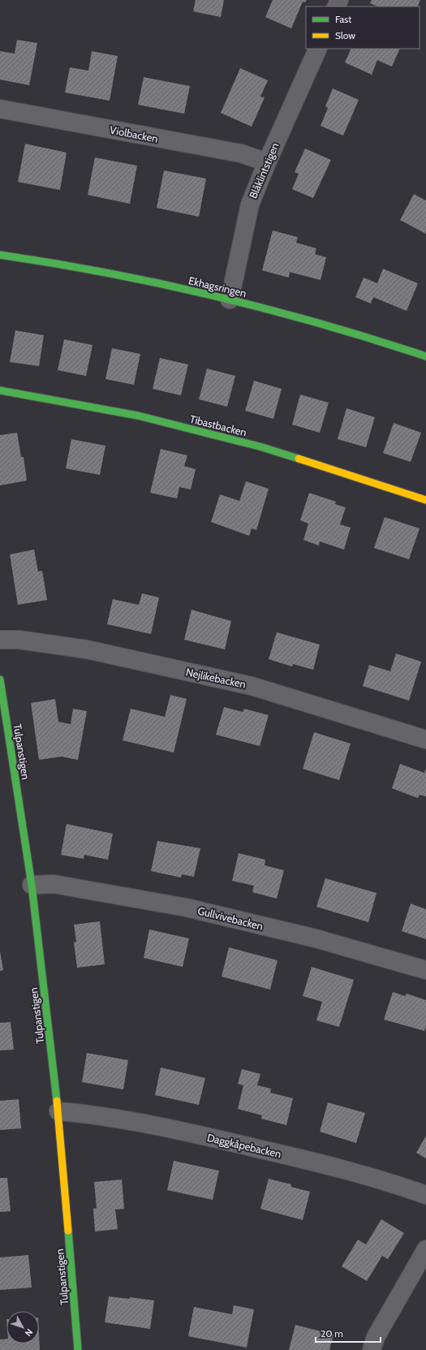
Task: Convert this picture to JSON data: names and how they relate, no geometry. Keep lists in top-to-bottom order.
{
  "streets": {
    "street": [
      "Violbacken",
      "Blåklintstigen",
      "Ekhagsringen",
      "Tibastbacken",
      "Nejlikebacken",
      "Tulpanstigen",
      "Gullvivebacken",
      "Daggkåpebacken"
    ]
  },
  "crossings": [
    ["Violbacken", "Blåklintstigen"],
    ["Blåklintstigen", "Ekhagsringen"],
    ["Tulpanstigen", "Gullvivebacken"],
    ["Tulpanstigen", "Daggkåpebacken"]
  ],
  "legend": ["Fast", "Slow"],
  "scale_bar": "20 m",
  "north": "bottom right"
}
